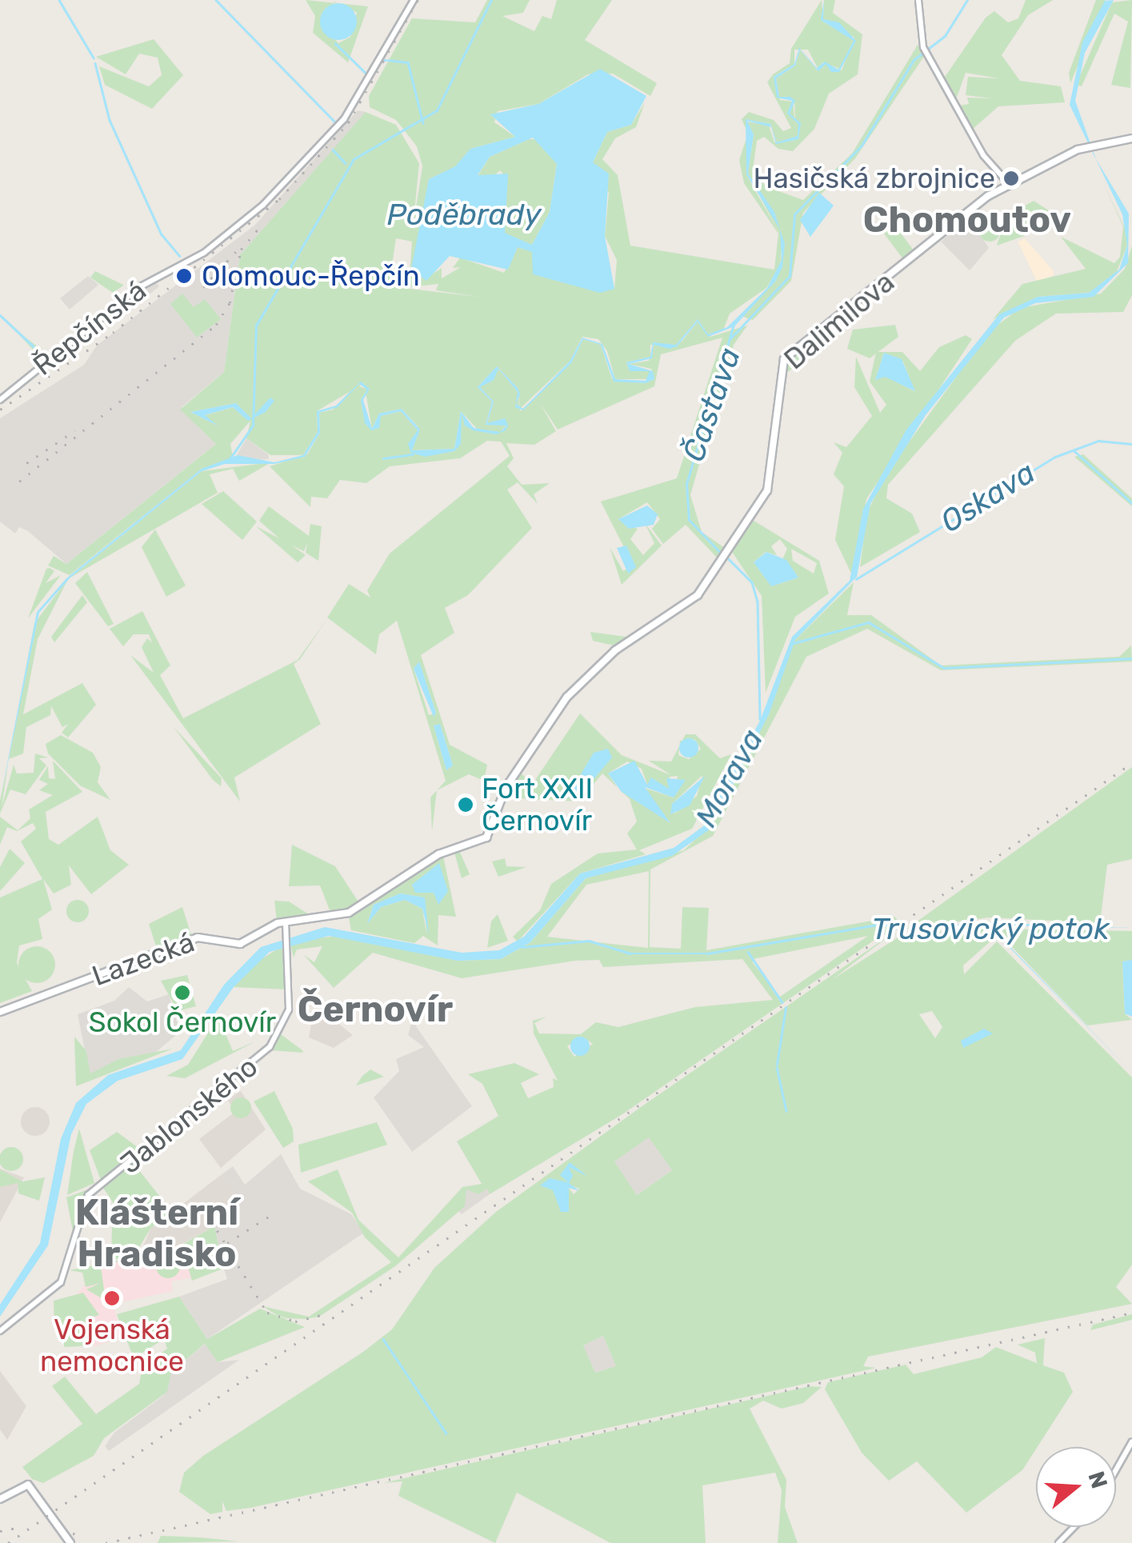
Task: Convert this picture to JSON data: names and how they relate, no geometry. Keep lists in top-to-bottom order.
{
  "streets": {
    "main road": ["Dalimilova", "Lazecká"],
    "street": ["Řepčínská", "Jablonského"]
  },
  "crossings": [
    ["Dalimilova", "Lazecká"],
    ["Lazecká", "Jablonského"]
  ],
  "districts": ["Chomoutov", "Černovír", "Klášterní Hradisko"],
  "water": [
    "Poděbrady",
    "Častava",
    "Oskava",
    "Morava",
    "Trusovický potok"
  ],
  "places": [
    "Hasičská zbrojnice",
    "Olomouc-Řepčín",
    "Fort XXII Černovír",
    "Sokol Černovír",
    "Vojenská nemocnice"
  ],
  "north": "right"
}
